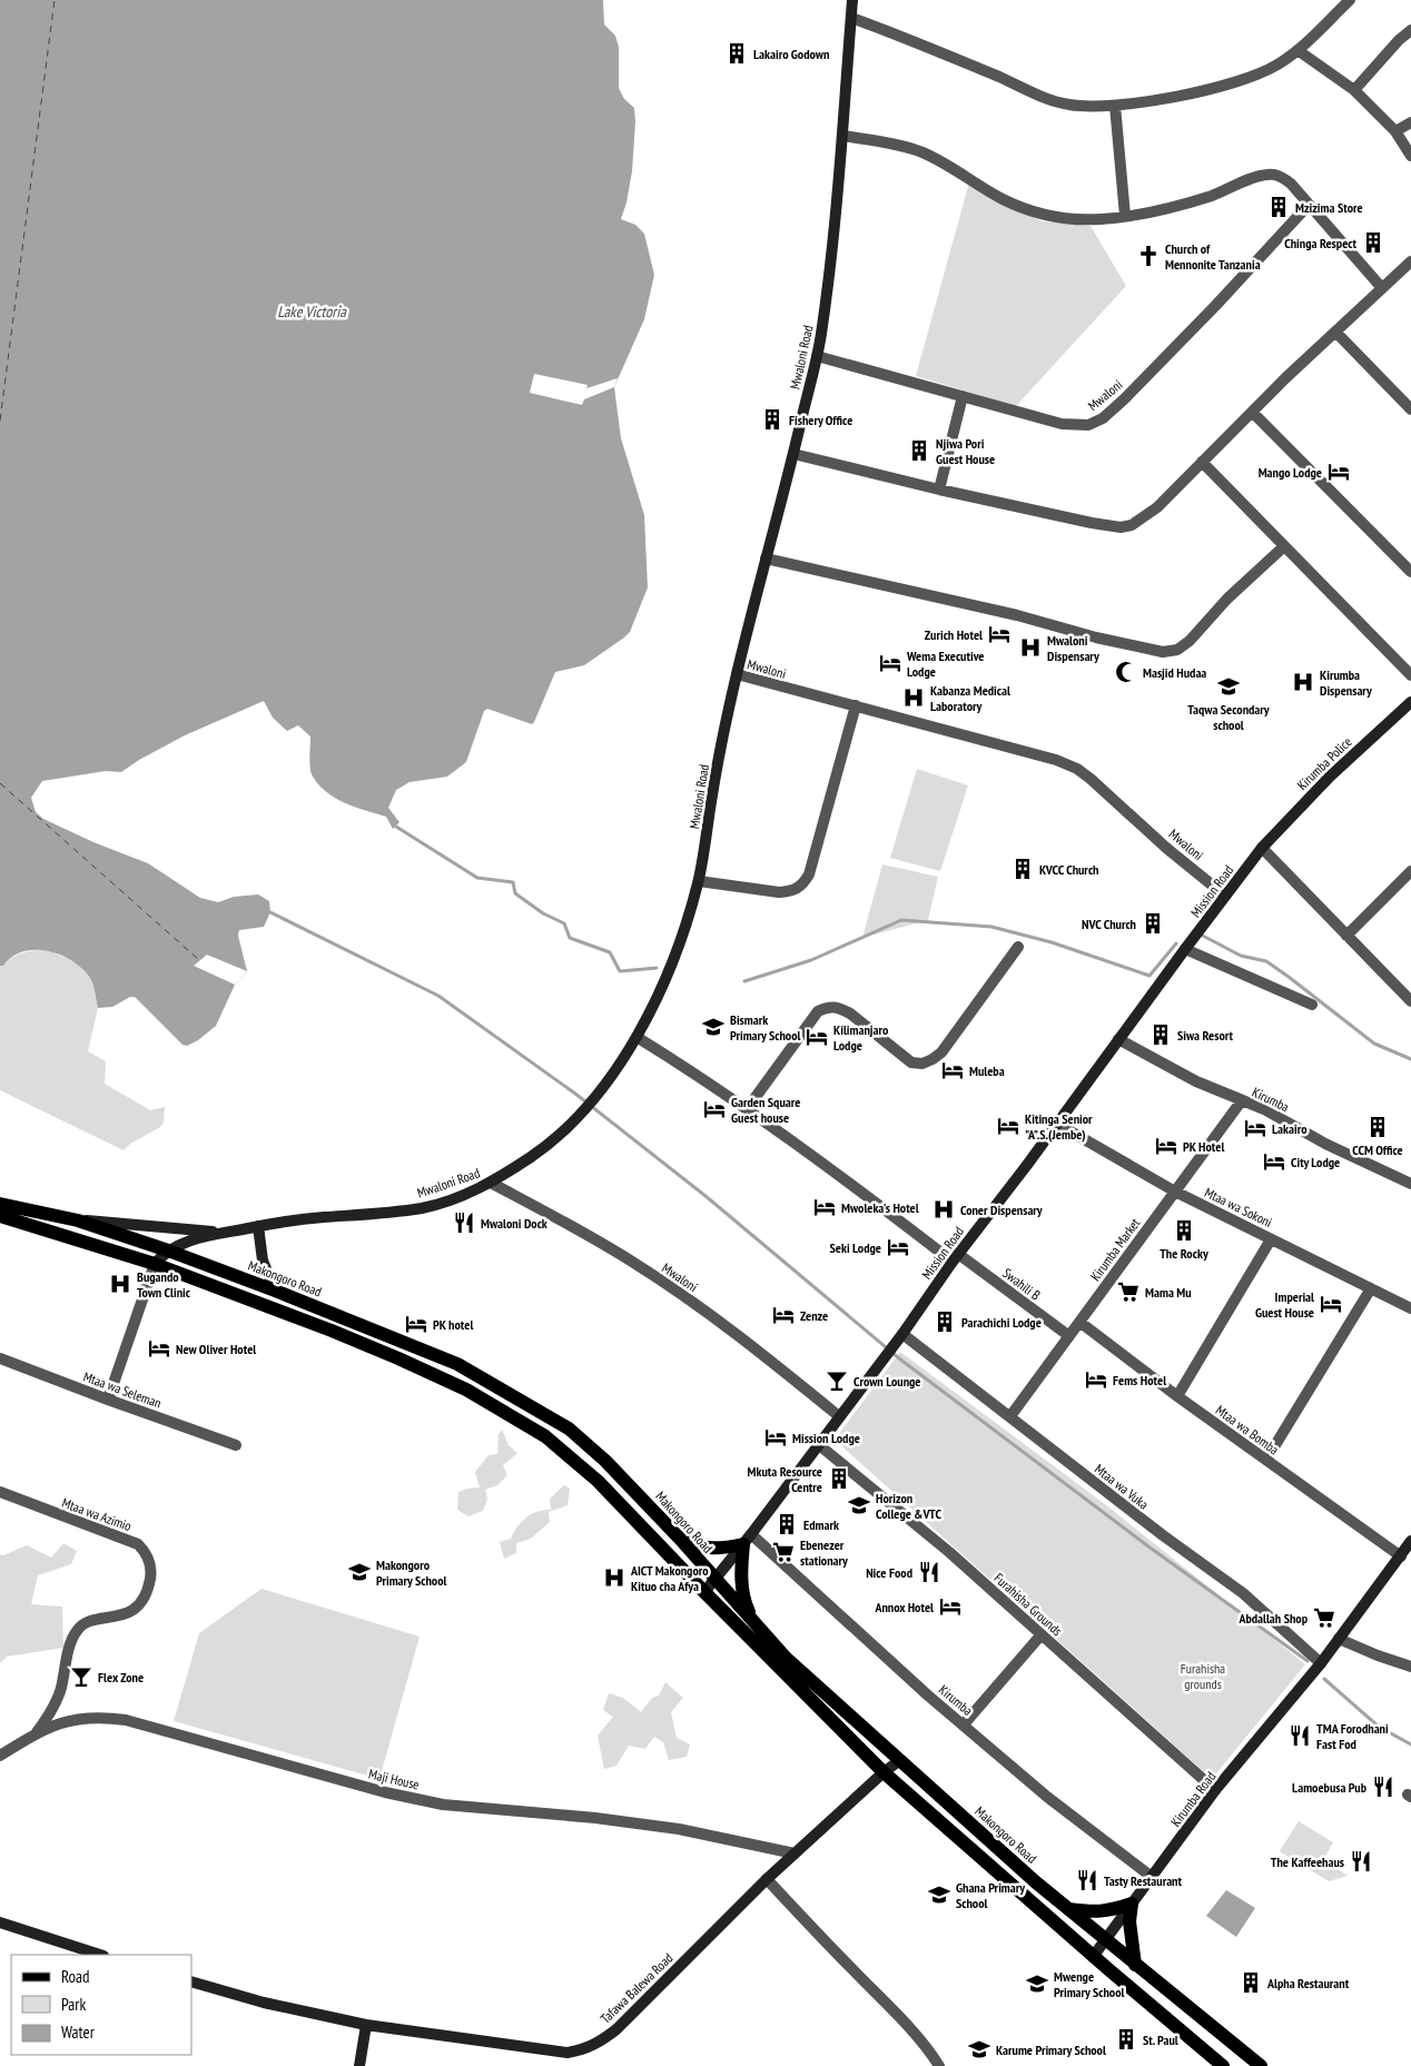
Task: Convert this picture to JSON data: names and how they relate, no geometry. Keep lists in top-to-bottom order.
{
  "streets": {
    "main road": ["Makongoro Road"],
    "street": [
      "Mwaloni Road",
      "Mwaloni",
      "Kirumba Police",
      "Mission Road",
      "Kirumba",
      "Mtaa wa Sokoni",
      "Kirumba Market",
      "Swahili B",
      "Mtaa wa Seleman",
      "Mtaa wa Bomba",
      "Mtaa wa Vuka",
      "Mtaa wa Azimio",
      "Furahisha Grounds",
      "Maji House",
      "Kirumba Road",
      "Tafawa Balewa Road"
    ]
  },
  "crossings": [
    ["Mwaloni Road", "Mwaloni"],
    ["Mwaloni Road", "Makongoro Road"],
    ["Mwaloni", "Mission Road"],
    ["Kirumba Police", "Mission Road"],
    ["Mission Road", "Kirumba"],
    ["Mission Road", "Mtaa wa Sokoni"],
    ["Mission Road", "Makongoro Road"],
    ["Mission Road", "Swahili B"],
    ["Mission Road", "Mtaa wa Vuka"],
    ["Mission Road", "Furahisha Grounds"],
    ["Kirumba", "Kirumba Market"],
    ["Kirumba", "Kirumba Road"],
    ["Mtaa wa Sokoni", "Kirumba Market"],
    ["Kirumba Market", "Swahili B"],
    ["Kirumba Market", "Mtaa wa Bomba"],
    ["Kirumba Market", "Mtaa wa Vuka"],
    ["Makongoro Road", "Kirumba Road"],
    ["Makongoro Road", "Tafawa Balewa Road"],
    ["Mtaa wa Bomba", "Kirumba Road"],
    ["Mtaa wa Vuka", "Kirumba Road"],
    ["Mtaa wa Azimio", "Maji House"],
    ["Furahisha Grounds", "Kirumba Road"],
    ["Maji House", "Tafawa Balewa Road"]
  ],
  "water": ["Lake Victoria"],
  "parks": ["Furahisha grounds"],
  "places": {
    "building": [
      "Lakairo Godown",
      "Mzizima Store",
      "Chinga Respect",
      "Fishery Office",
      "Njiwa Pori Guest House",
      "KVCC Church",
      "NVC Church",
      "Siwa Resort",
      "CCM Office",
      "The Rocky",
      "Parachichi Lodge",
      "Mkuta Resource Centre",
      "Edmark",
      "Alpha Restaurant",
      "St. Paul"
    ],
    "church": ["Church of Mennonite Tanzania"],
    "hotel": [
      "Mango Lodge",
      "Zurich Hotel",
      "Wema Executive Lodge",
      "Kilimanjaro Lodge",
      "Muleba",
      "Garden Square Guest house",
      "Kitinga Senior \"A\".S.(Jembe)",
      "Lakairo",
      "PK Hotel",
      "City Lodge",
      "Mwoleka's Hotel",
      "Seki Lodge",
      "Imperial Guest House",
      "Zenze",
      "PK hotel",
      "New Oliver Hotel",
      "Fems Hotel",
      "Mission Lodge",
      "Annox Hotel"
    ],
    "hospital": [
      "Mwaloni Dispensary",
      "Kirumba Dispensary",
      "Kabanza Medical Laboratory",
      "Coner Dispensary",
      "Bugando Town Clinic",
      "AICT Makongoro Kituo cha Afya"
    ],
    "mosque": ["Masjid Hudaa"],
    "school or university": [
      "Taqwa Secondary school",
      "Bismark Primary School",
      "Horizon College &VTC",
      "Makongoro Primary School",
      "Ghana Primary School",
      "Mwenge Primary School",
      "Karume Primary School"
    ],
    "restaurant": [
      "Mwaloni Dock",
      "Nice Food",
      "TMA Forodhani Fast Fod",
      "Lamoebusa Pub",
      "The Kaffeehaus",
      "Tasty Restaurant"
    ],
    "supermarket": ["Mama Mu", "Ebenezer stationary", "Abdallah Shop"],
    "bar": ["Crown Lounge", "Flex Zone"]
  },
  "legend": ["Road", "Park", "Water"]
}
